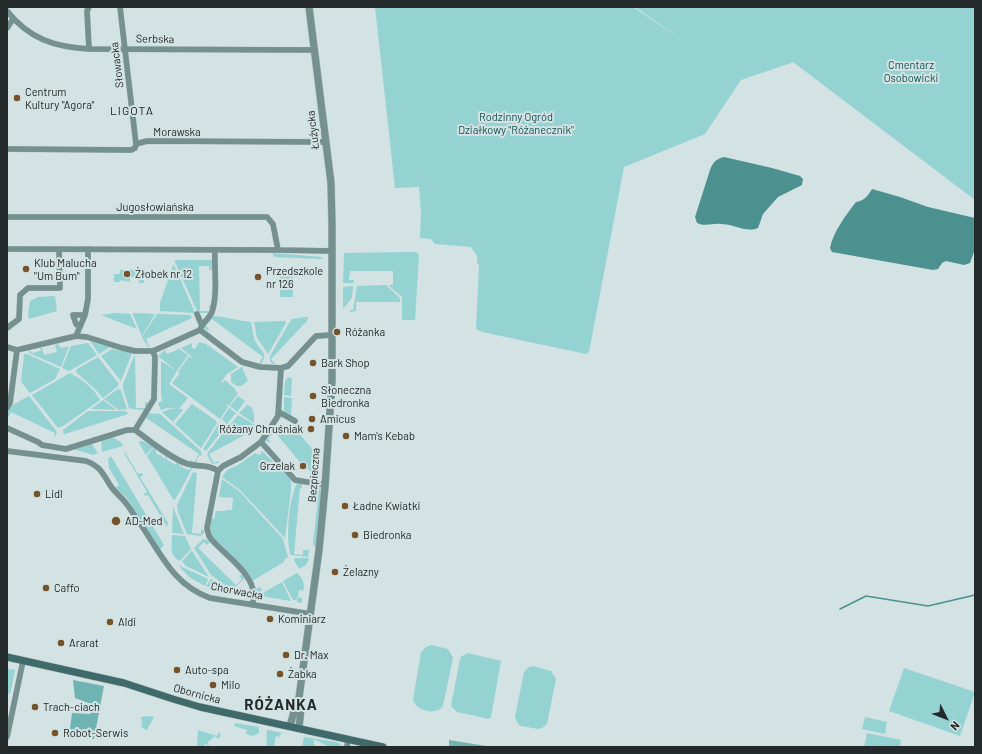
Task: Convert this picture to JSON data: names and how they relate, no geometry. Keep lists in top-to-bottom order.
{
  "streets": {
    "main road": ["Obornicka"],
    "street": [
      "Serbska",
      "Słowacka",
      "Łużycka",
      "Morawska",
      "Jugosłowiańska",
      "Bezpieczna",
      "Chorwacka"
    ]
  },
  "crossings": [
    ["Serbska", "Słowacka"],
    ["Serbska", "Łużycka"],
    ["Słowacka", "Morawska"],
    ["Łużycka", "Morawska"],
    ["Łużycka", "Bezpieczna"],
    ["Bezpieczna", "Chorwacka"],
    ["Bezpieczna", "Obornicka"]
  ],
  "districts": ["LIGOTA", "RÓŻANKA"],
  "parks": ["Cmentarz Osobowicki", "Rodzinny Ogród Działkowy \"Różanecznik\""],
  "places": [
    "Centrum Kultury \"Agora\"",
    "Klub Malucha \"Um Bum\"",
    "Żłobek nr 12",
    "Przedszkole nr 126",
    "Różanka",
    "Bark Shop",
    "Słoneczna Biedronka",
    "Amicus",
    "Różany Chruśniak",
    "Mam's Kebab",
    "Grzelak",
    "Lidl",
    "Ładne Kwiatki",
    "AD-Med",
    "Biedronka",
    "Żelazny",
    "Caffo",
    "Kominiarz",
    "Aldi",
    "Ararat",
    "Dr. Max",
    "Auto-spa",
    "Żabka",
    "Milo",
    "Trach-ciach",
    "Robot-Serwis"
  ],
  "north": "bottom right"
}
